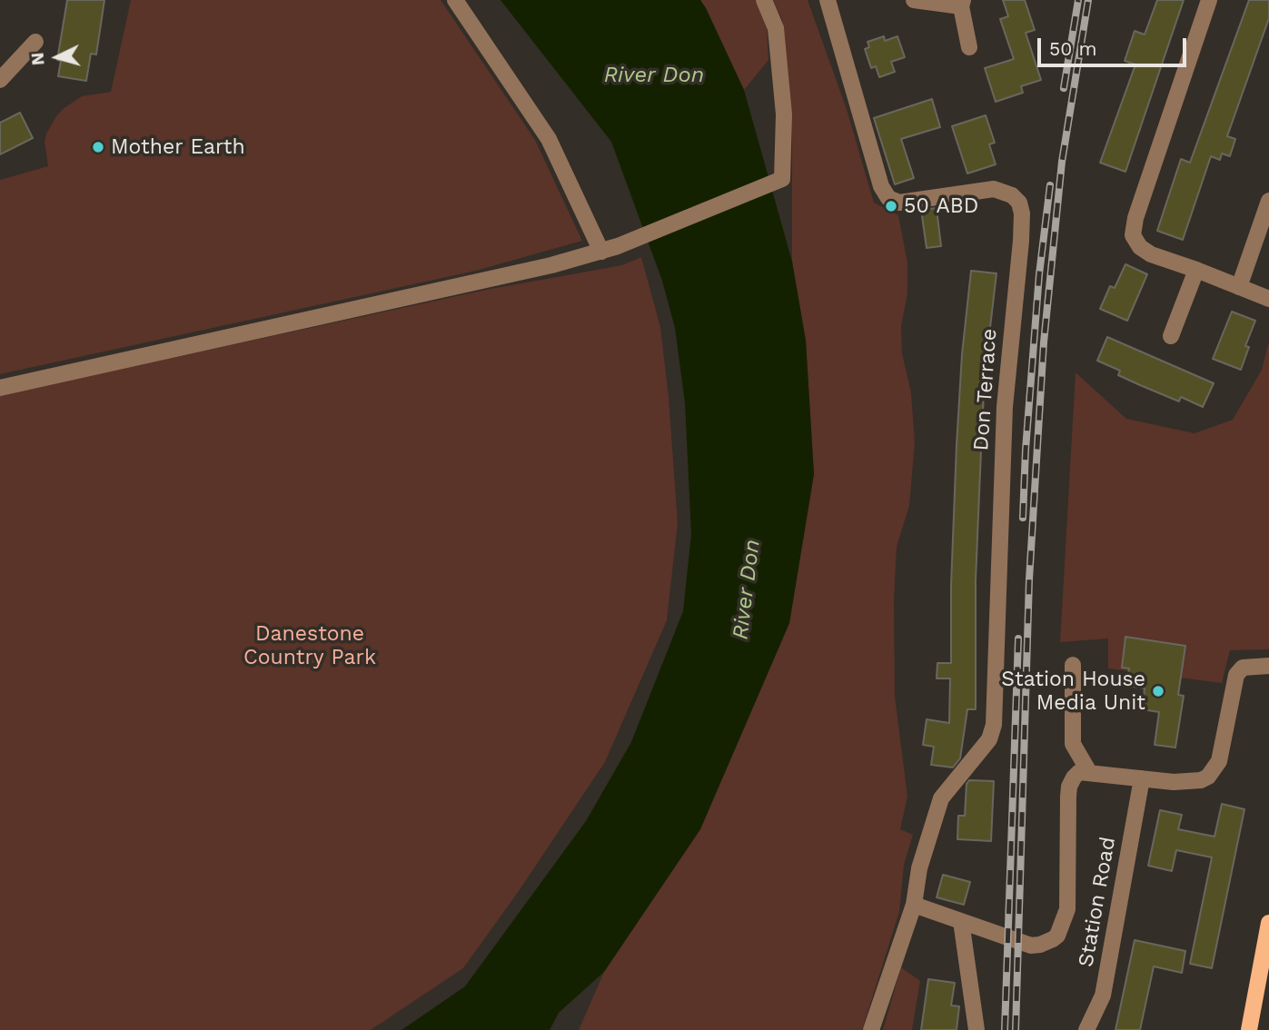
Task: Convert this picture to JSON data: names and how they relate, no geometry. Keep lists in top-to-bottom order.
{
  "streets": {
    "street": ["Don Terrace", "Station Road"]
  },
  "crossings": [
    ["Don Terrace", "Station Road"]
  ],
  "water": ["River Don"],
  "parks": ["Danestone Country Park"],
  "places": ["Mother Earth", "50 ABD", "Station House Media Unit"],
  "scale_bar": "50 m",
  "north": "left"
}
